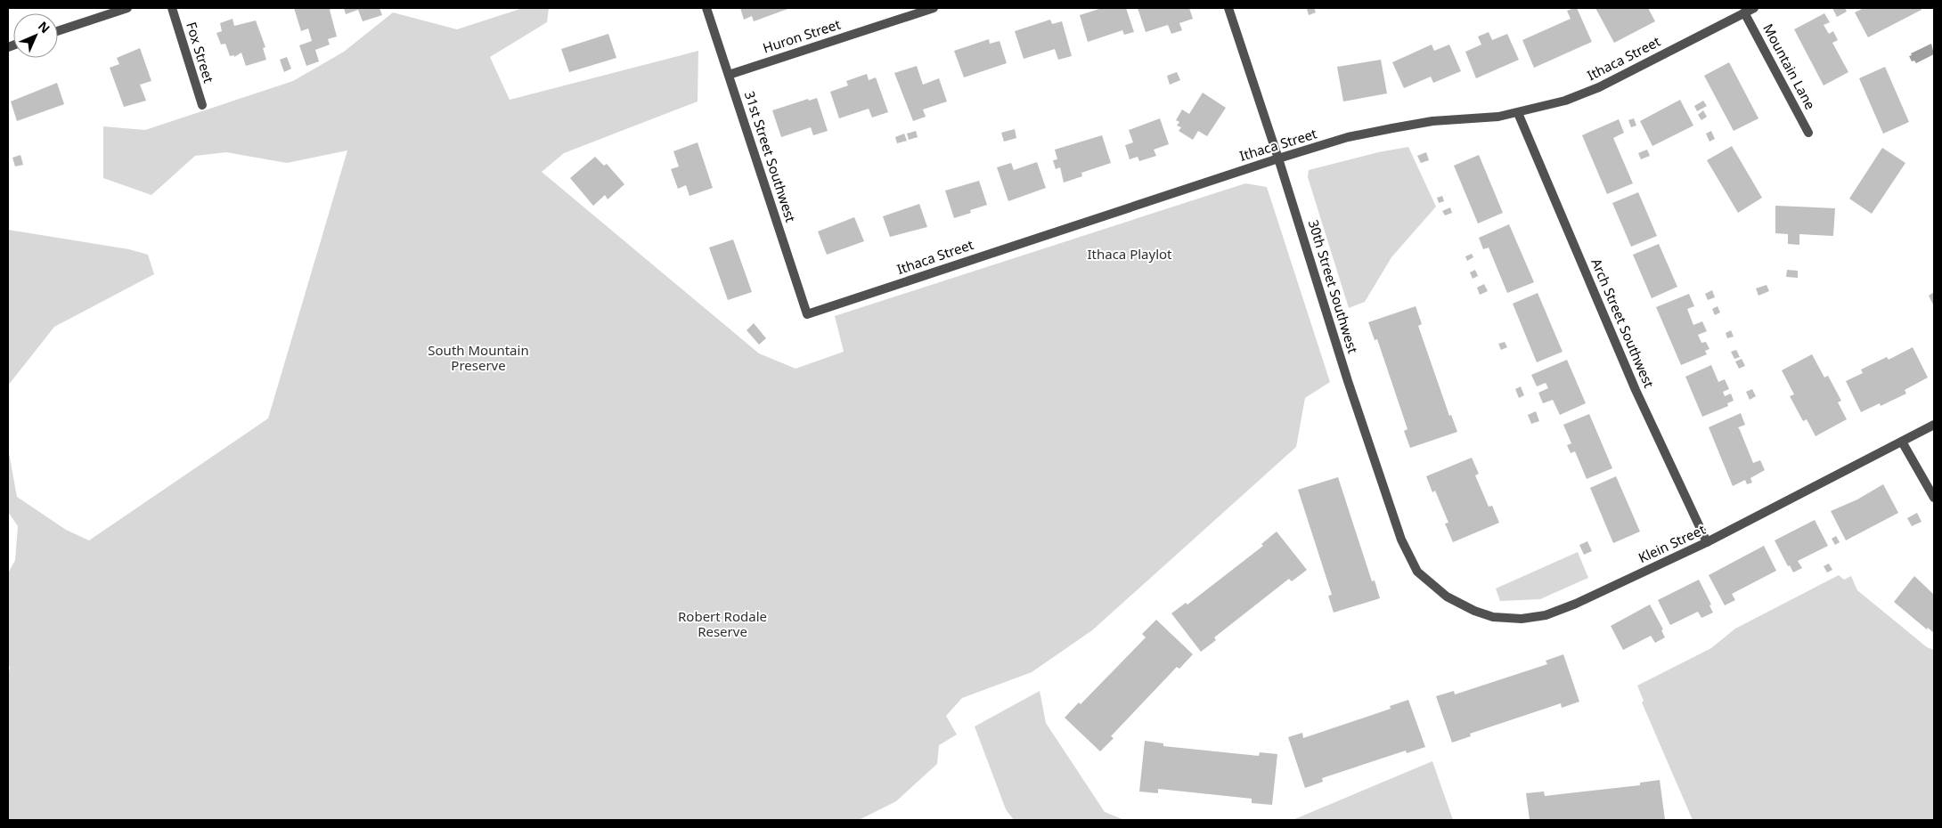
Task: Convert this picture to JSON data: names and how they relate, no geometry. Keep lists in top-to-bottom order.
{
  "streets": {
    "street": [
      "Huron Street",
      "Fox Street",
      "Ithaca Street",
      "Mountain Lane",
      "31st Street Southwest",
      "30th Street Southwest",
      "Arch Street Southwest",
      "Klein Street"
    ]
  },
  "crossings": [
    ["Huron Street", "31st Street Southwest"],
    ["Ithaca Street", "Mountain Lane"],
    ["Ithaca Street", "31st Street Southwest"],
    ["Ithaca Street", "30th Street Southwest"],
    ["Ithaca Street", "Arch Street Southwest"],
    ["30th Street Southwest", "Klein Street"],
    ["Arch Street Southwest", "Klein Street"]
  ],
  "parks": ["Ithaca Playlot", "South Mountain Preserve", "Robert Rodale Reserve"],
  "north": "top right"
}
